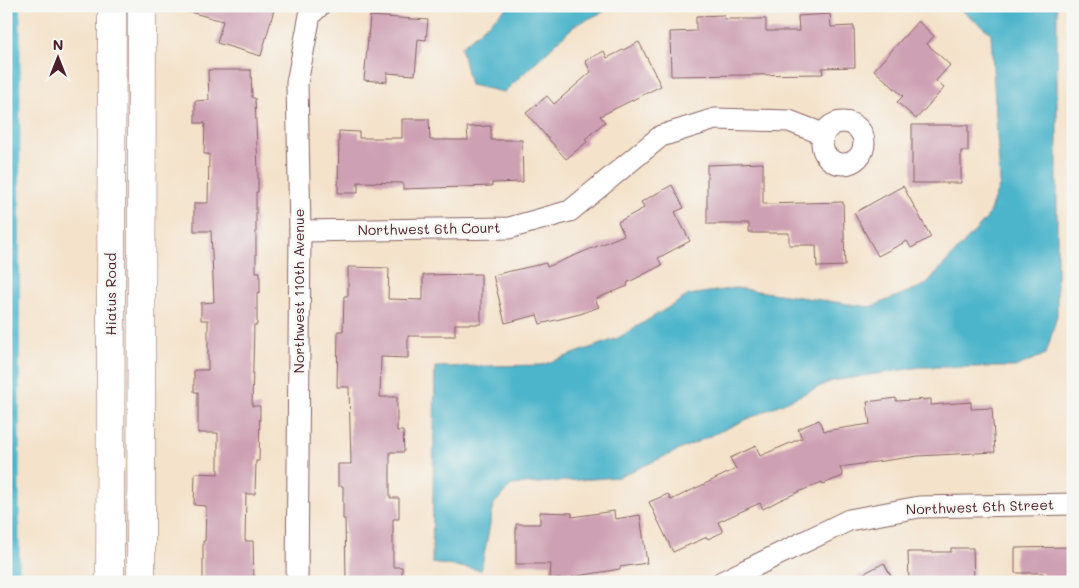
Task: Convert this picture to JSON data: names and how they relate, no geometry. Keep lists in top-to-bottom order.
{
  "streets": {
    "main road": ["Hiatus Road"],
    "street": ["Northwest 6th Court", "Northwest 110th Avenue", "Northwest 6th Street"]
  },
  "crossings": [
    ["Northwest 6th Court", "Northwest 110th Avenue"]
  ],
  "north": "top"
}
